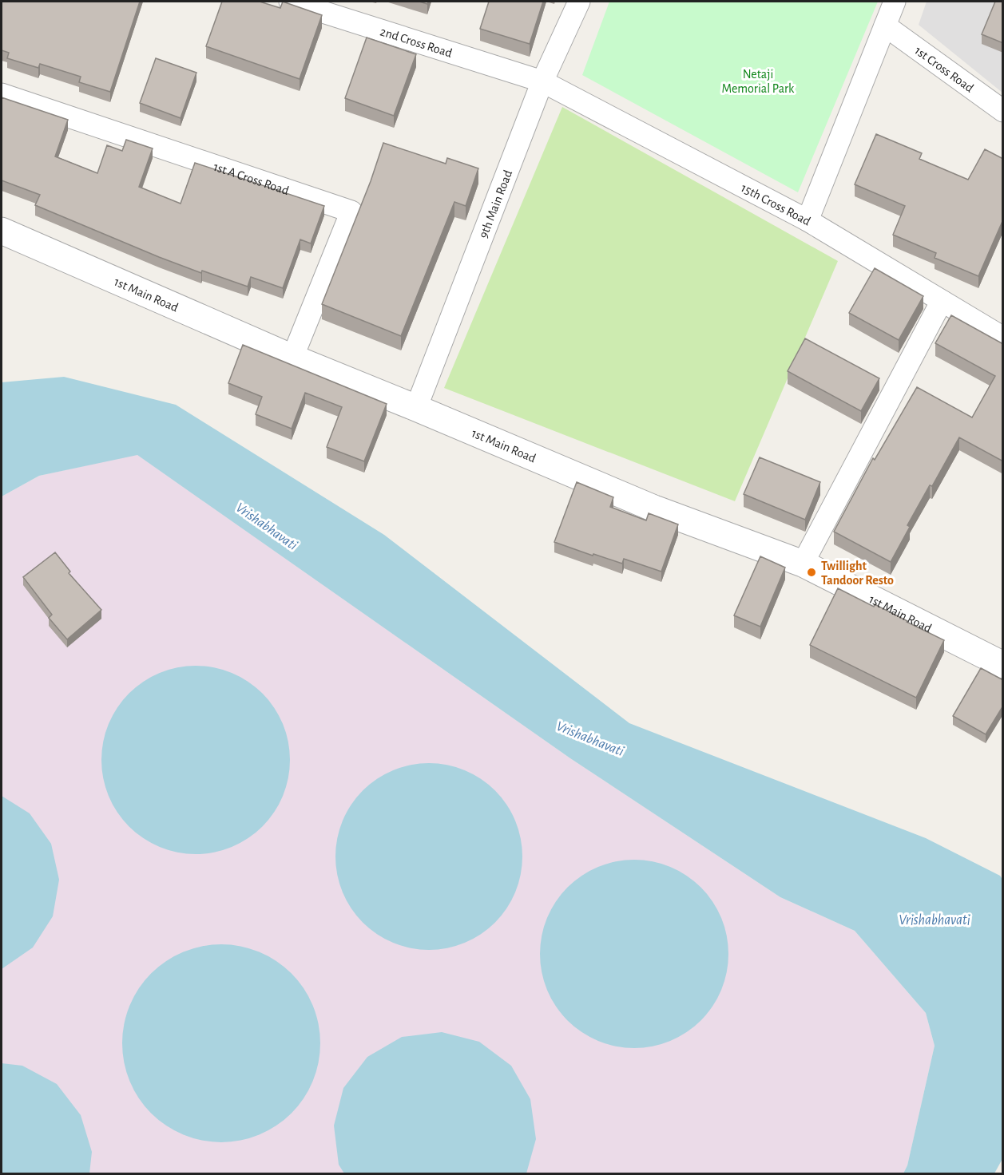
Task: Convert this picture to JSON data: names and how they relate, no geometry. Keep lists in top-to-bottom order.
{
  "streets": {
    "street": [
      "2nd Cross Road",
      "1st Cross Road",
      "1st A Cross Road",
      "9th Main Road",
      "15th Cross Road",
      "1st Main Road"
    ]
  },
  "crossings": [
    ["2nd Cross Road", "9th Main Road"],
    ["2nd Cross Road", "15th Cross Road"],
    ["1st A Cross Road", "1st Main Road"],
    ["9th Main Road", "15th Cross Road"],
    ["9th Main Road", "1st Main Road"]
  ],
  "water": ["Vrishabhavati"],
  "parks": ["Netaji Memorial Park"],
  "places": ["Twillight Tandoor Resto"]
}
